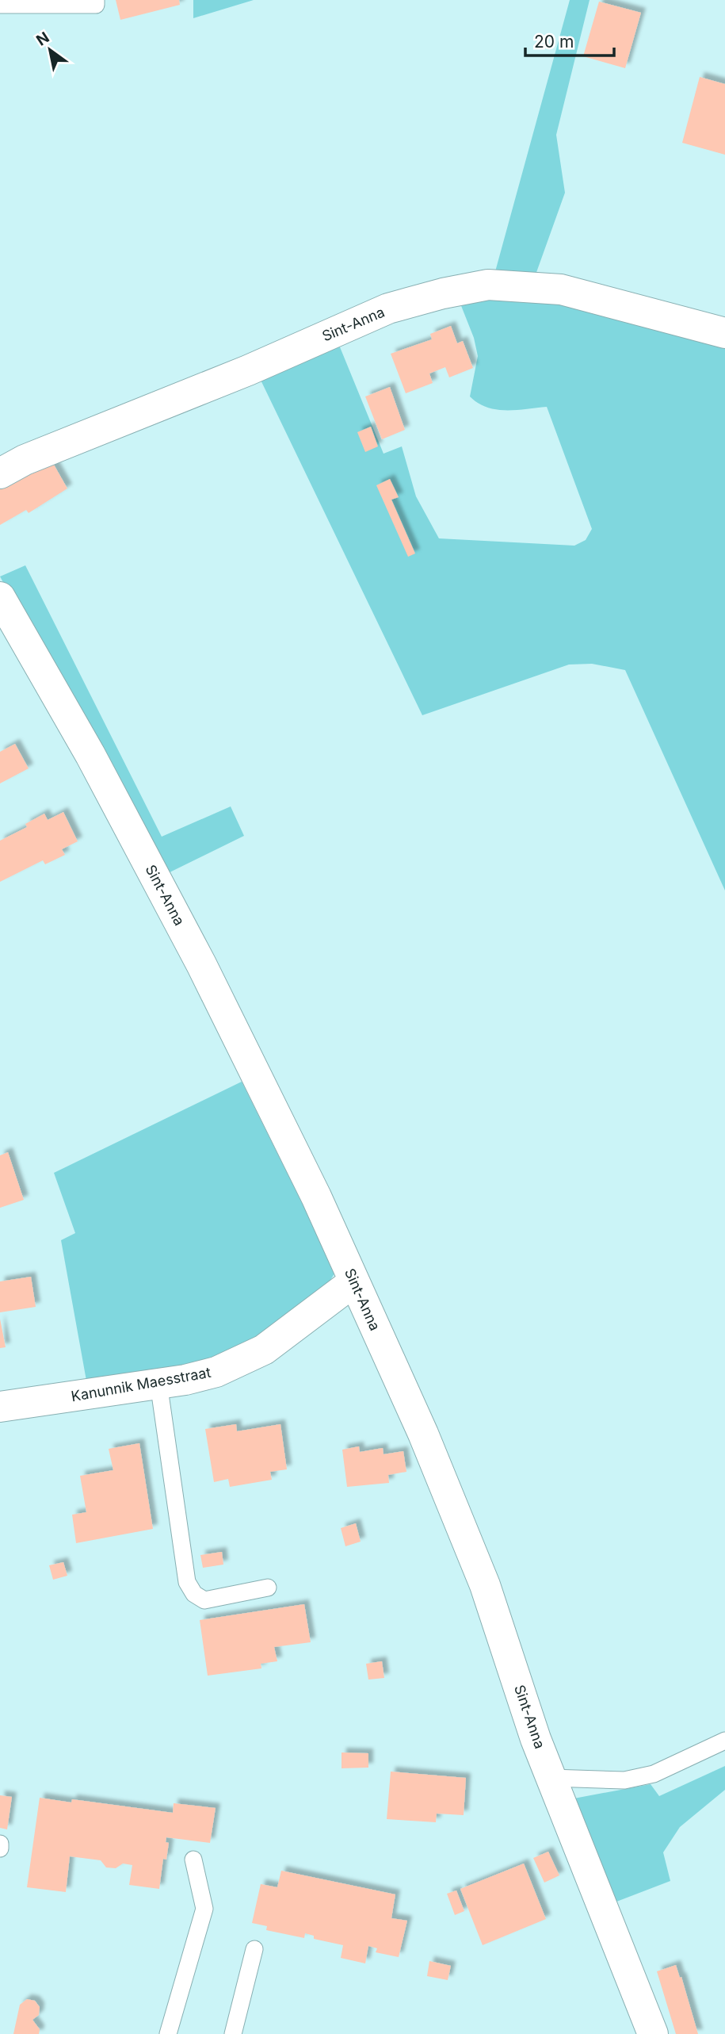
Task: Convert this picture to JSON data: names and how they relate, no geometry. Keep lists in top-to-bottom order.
{
  "streets": {
    "street": ["Sint-Anna", "Kanunnik Maesstraat"]
  },
  "crossings": [
    ["Sint-Anna", "Kanunnik Maesstraat"]
  ],
  "scale_bar": "20 m",
  "north": "top left"
}
